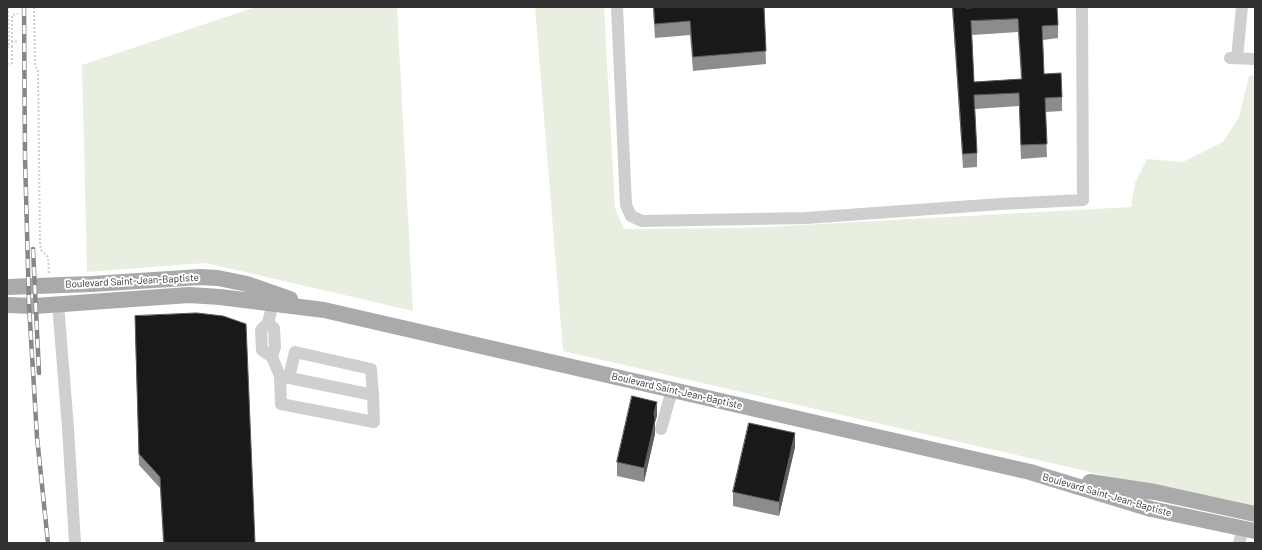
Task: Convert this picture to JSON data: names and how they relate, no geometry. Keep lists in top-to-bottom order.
{
  "streets": {
    "main road": ["Boulevard Saint-Jean-Baptiste"]
  }
}
